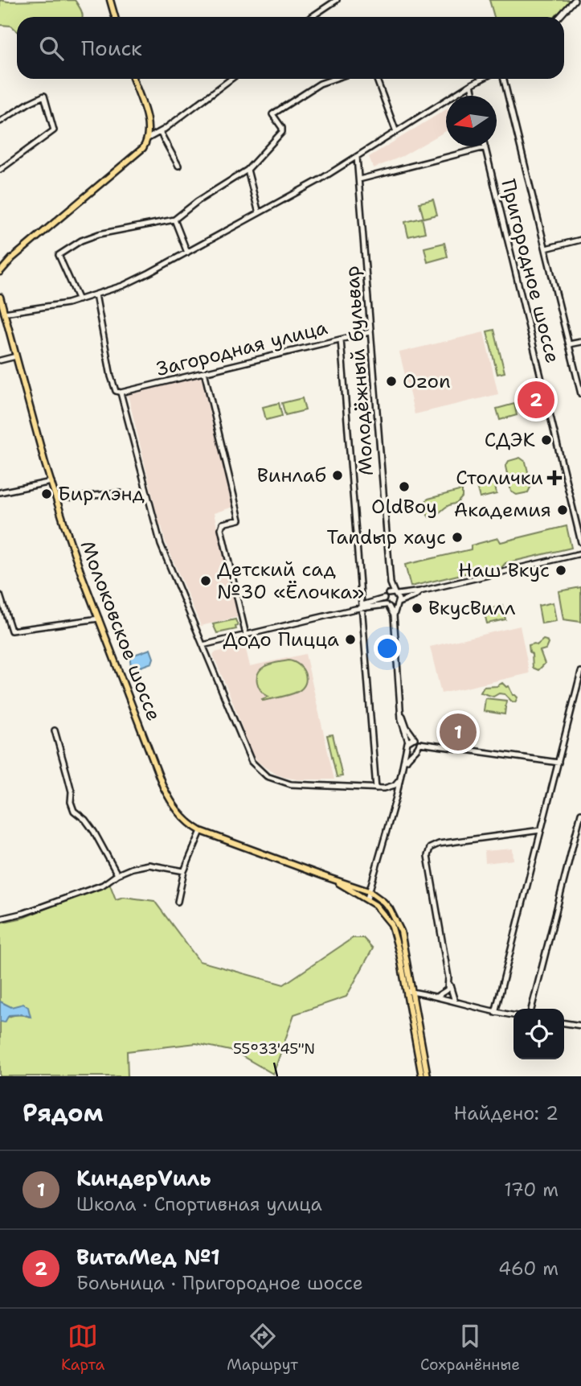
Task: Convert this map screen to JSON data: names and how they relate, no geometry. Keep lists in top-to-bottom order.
{
  "streets": {
    "main road": ["Молоковское шоссе"],
    "street": ["Пригородное шоссе", "Загородная улица", "Молодёжный бульвар"]
  },
  "crossings": [
    ["Загородная улица", "Молодёжный бульвар"]
  ],
  "places": {
    "other": [
      "Ozon",
      "СДЭК",
      "Винлаб",
      "OldBoy",
      "Бир лэнд",
      "Академия",
      "Tandыр хаус",
      "Наш Вкус",
      "Детский сад №30 «Ёлочка»",
      "ВкусВилл",
      "Додо Пицца"
    ],
    "health": ["Столички"]
  },
  "north": "left",
  "page": {
    "search": "Поиск",
    "pins": ["2", "1"],
    "heading": ["Рядом", "Найдено: 2"],
    "list": [
      {
        "mark": "1",
        "name": "КиндерVиль",
        "note": "Школа · Спортивная улица",
        "value": "170 m"
      },
      {
        "mark": "2",
        "name": "ВитаМед №1",
        "note": "Больница · Пригородное шоссе",
        "value": "460 m"
      }
    ],
    "nav": ["Карта", "Маршрут", "Сохранённые"]
  },
  "coordinates": ["55°33'45\"N"]
}
